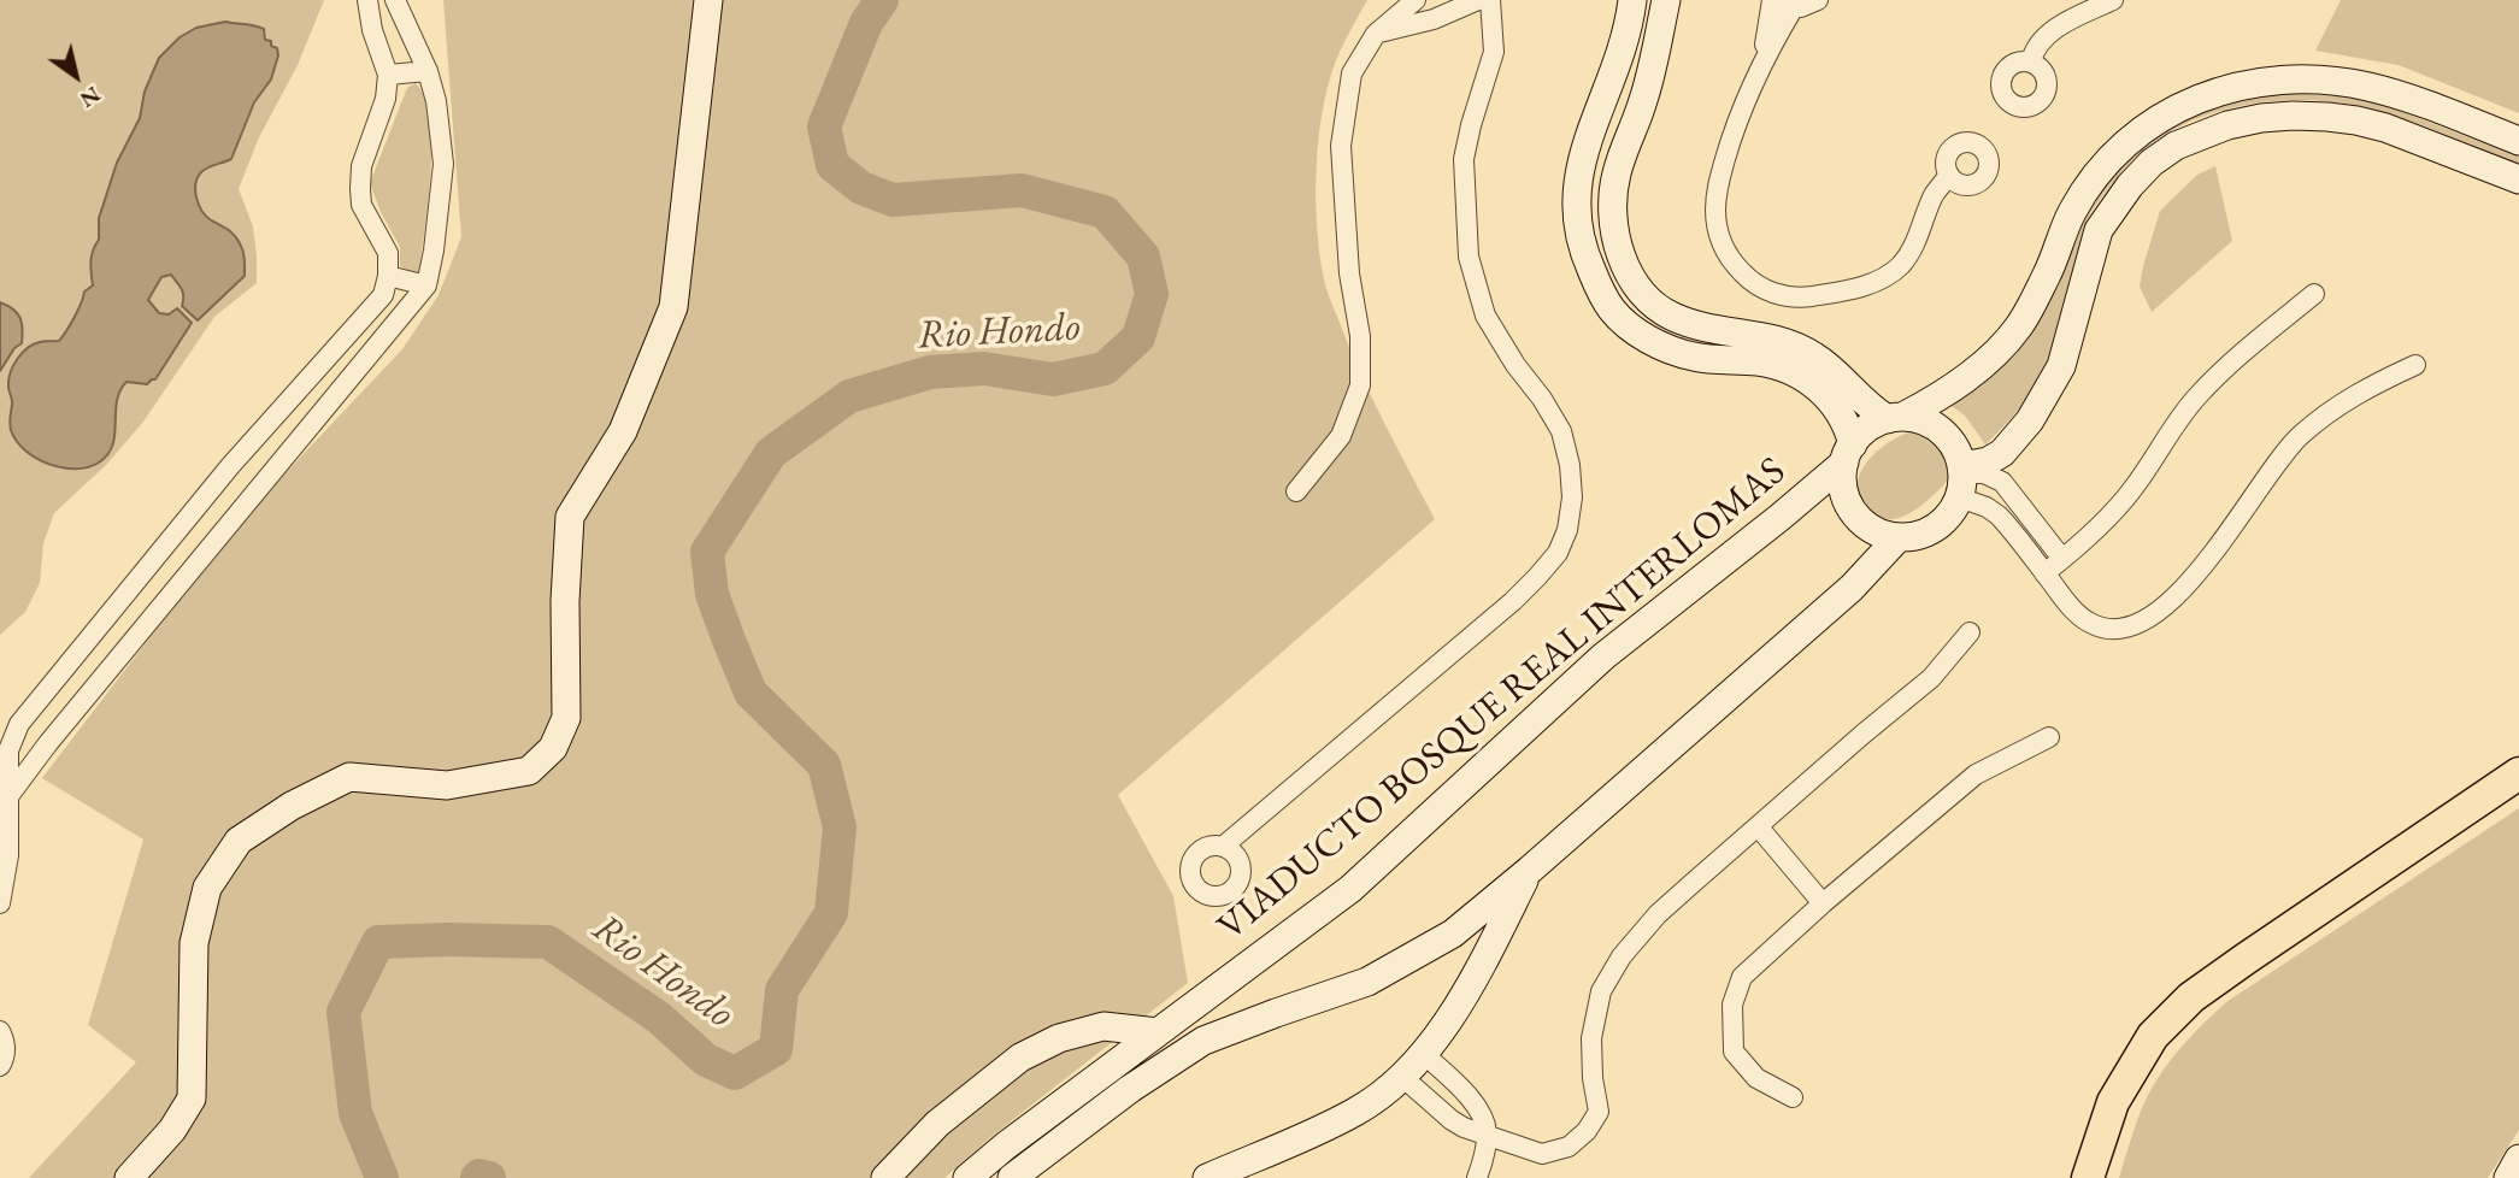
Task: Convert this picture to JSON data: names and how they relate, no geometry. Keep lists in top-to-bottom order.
{
  "streets": {
    "main road": ["VIADUCTO BOSQUE REAL INTERLOMAS"]
  },
  "water": ["Rio Hondo"],
  "north": "bottom right"
}
